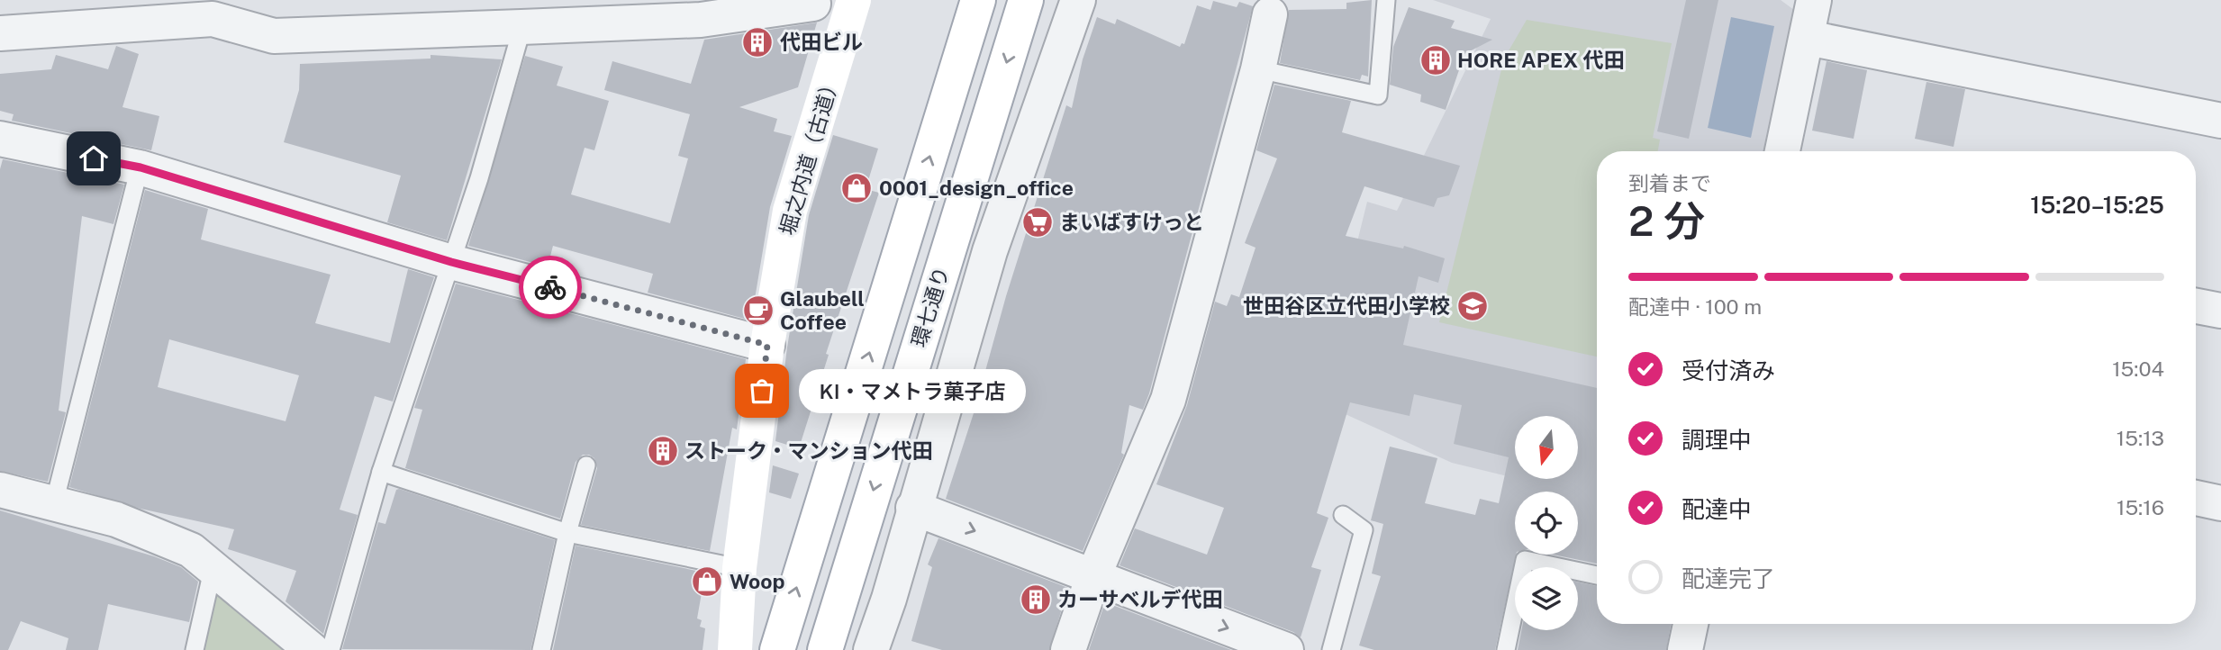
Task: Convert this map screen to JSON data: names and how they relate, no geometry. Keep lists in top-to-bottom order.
{
  "streets": {
    "main road": ["堀之内道（古道）", "環七通り"]
  },
  "places": {
    "building": [
      "代田ビル",
      "HORE APEX 代田",
      "ストーク・マンション代田",
      "カーサベルデ代田"
    ],
    "shop": ["0001_design_office", "Woop"],
    "supermarket": ["まいばすけっと"],
    "school or university": ["世田谷区立代田小学校"],
    "cafe": ["Glaubell Coffee"],
    "other": ["KI・マメトラ菓子店"]
  },
  "north": "bottom",
  "page": {
    "heading": ["2 分", "到着まで", "15:20–15:25"],
    "bar": "配達中 · 100 m",
    "list": [
      ["受付済み", "15:04"],
      ["調理中", "15:13"],
      ["配達中", "15:16"],
      "配達完了"
    ],
    "bubble": "KI・マメトラ菓子店"
  }
}
